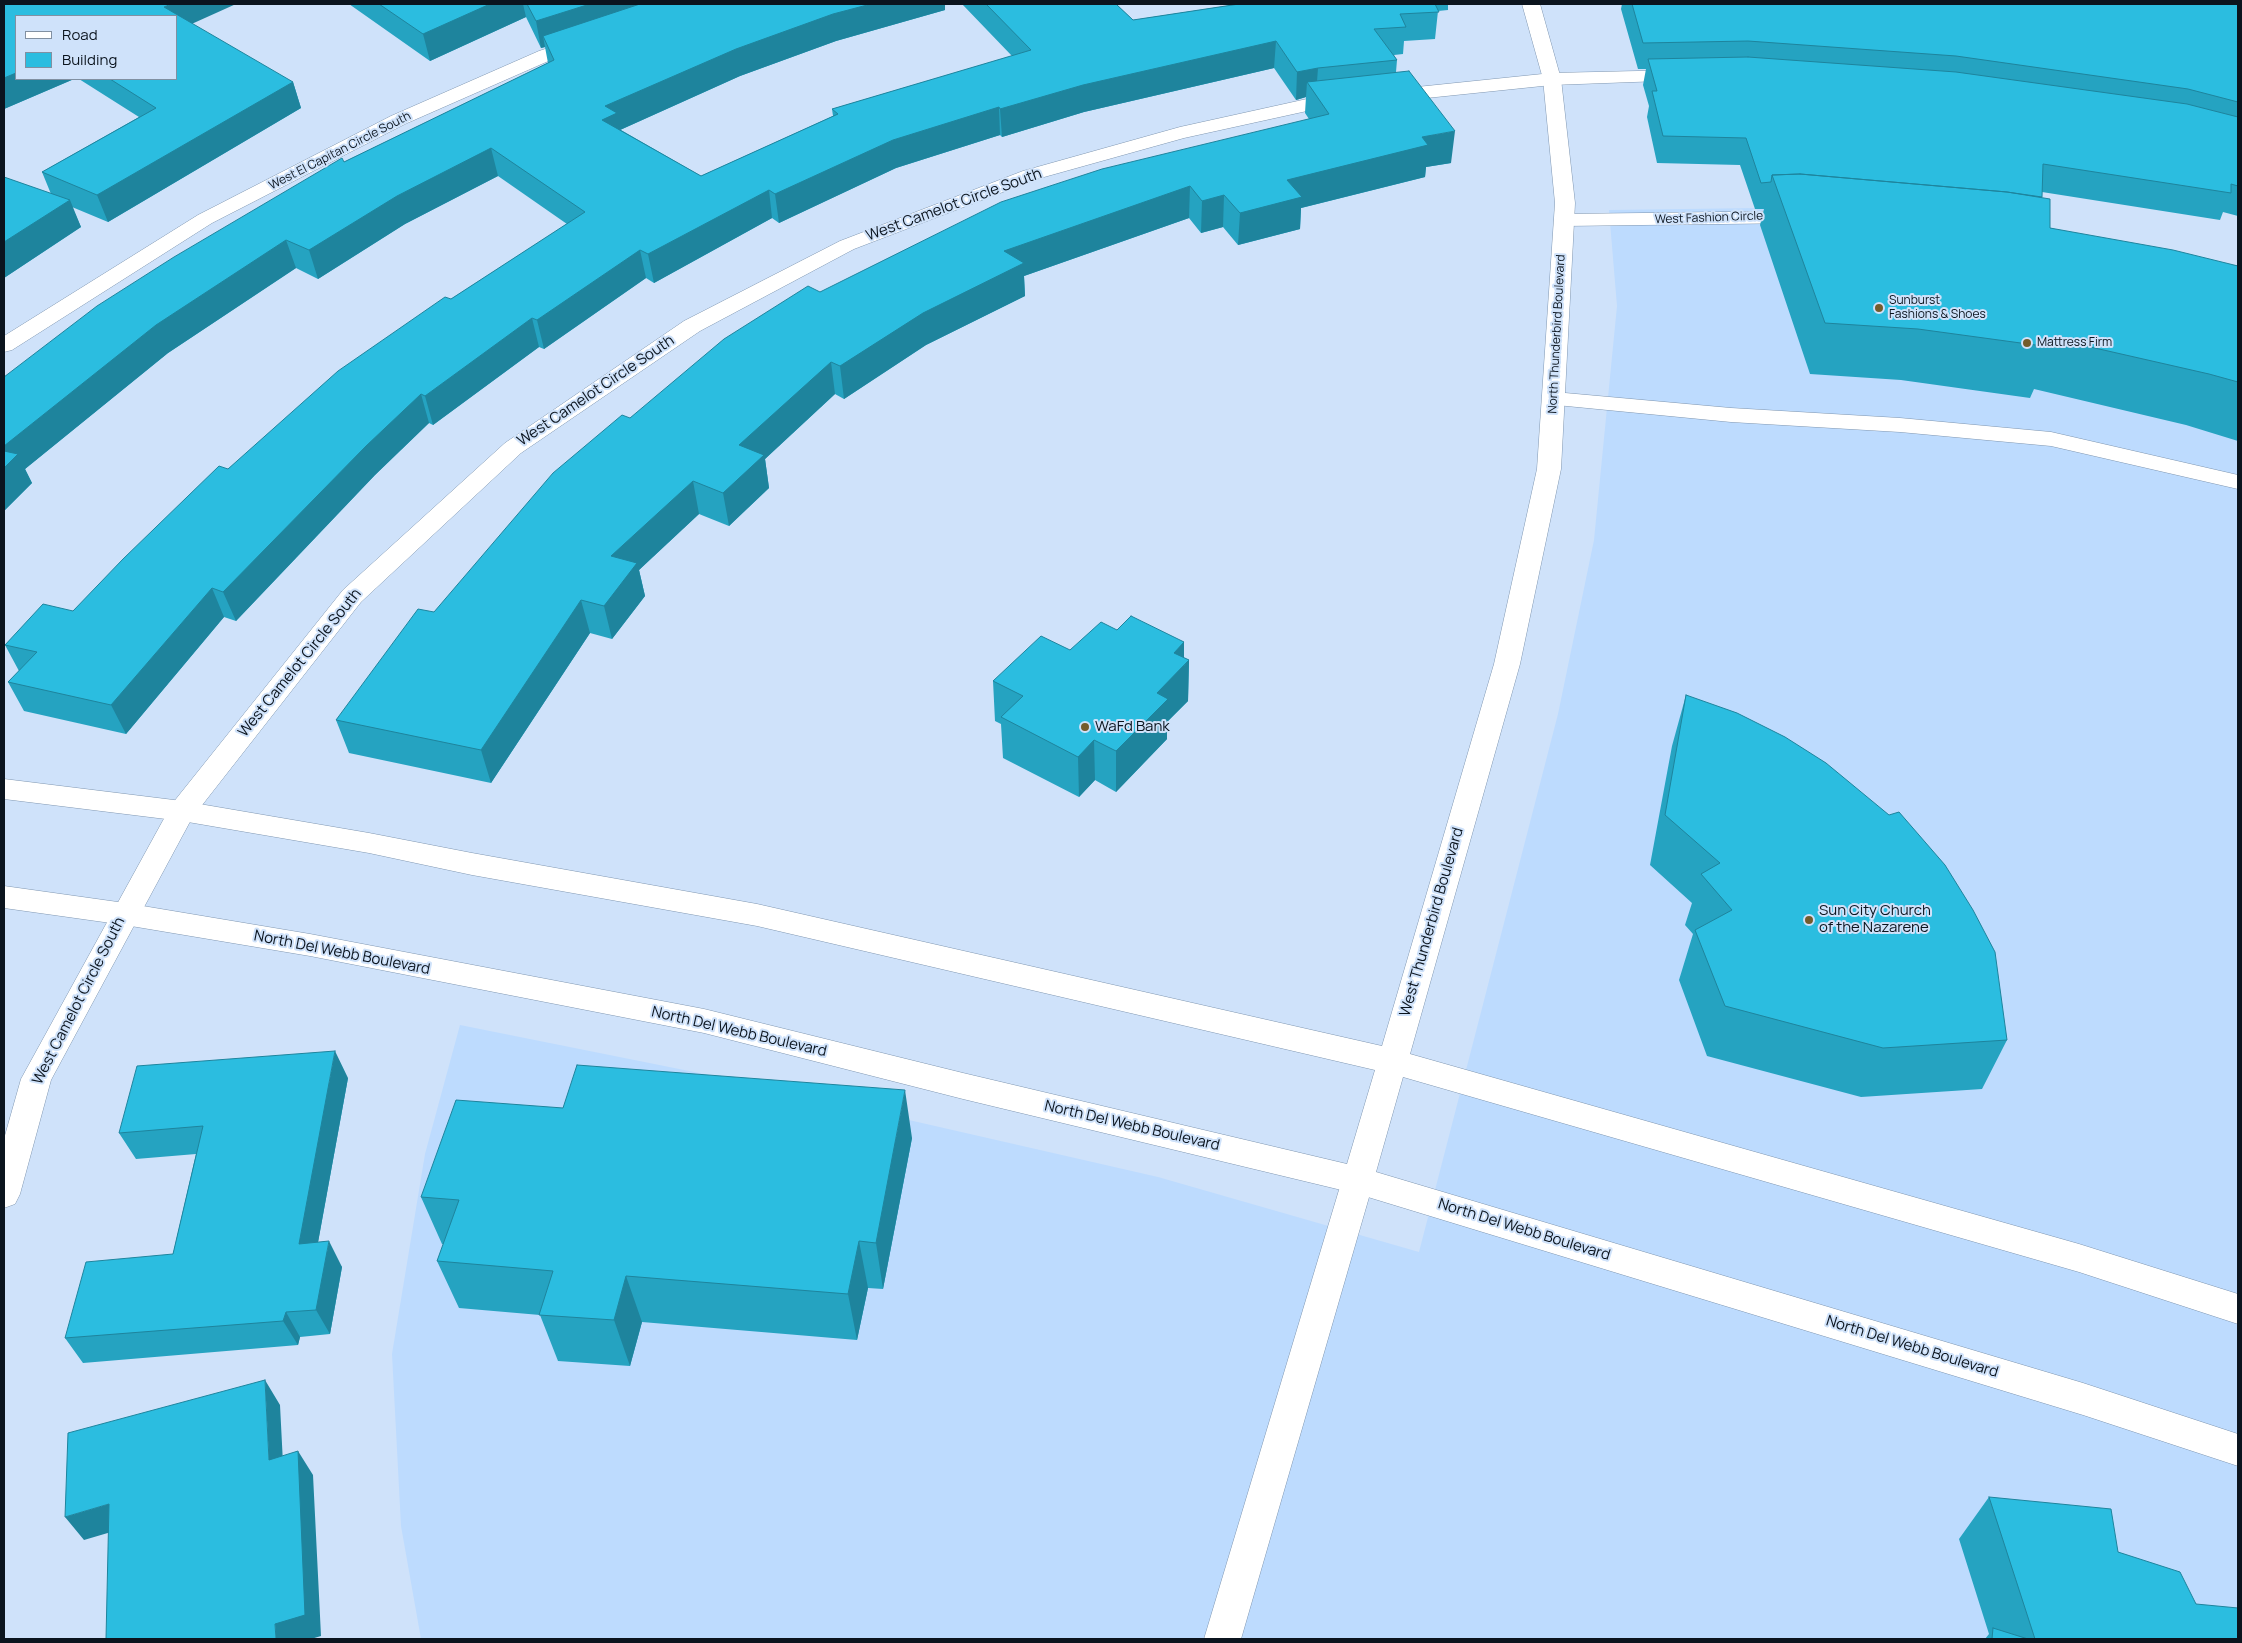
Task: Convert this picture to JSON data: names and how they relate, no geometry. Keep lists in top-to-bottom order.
{
  "streets": {
    "street": [
      "West El Capitan Circle South",
      "West Camelot Circle South",
      "West Fashion Circle",
      "North Thunderbird Boulevard",
      "West Thunderbird Boulevard",
      "North Del Webb Boulevard"
    ]
  },
  "crossings": [
    ["West Camelot Circle South", "North Thunderbird Boulevard"],
    ["West Camelot Circle South", "North Del Webb Boulevard"],
    ["West Fashion Circle", "North Thunderbird Boulevard"],
    ["North Thunderbird Boulevard", "West Thunderbird Boulevard"],
    ["West Thunderbird Boulevard", "North Del Webb Boulevard"]
  ],
  "places": [
    "Sunburst Fashions & Shoes",
    "Mattress Firm",
    "WaFd Bank",
    "Sun City Church of the Nazarene"
  ],
  "legend": ["Road", "Building"]
}
